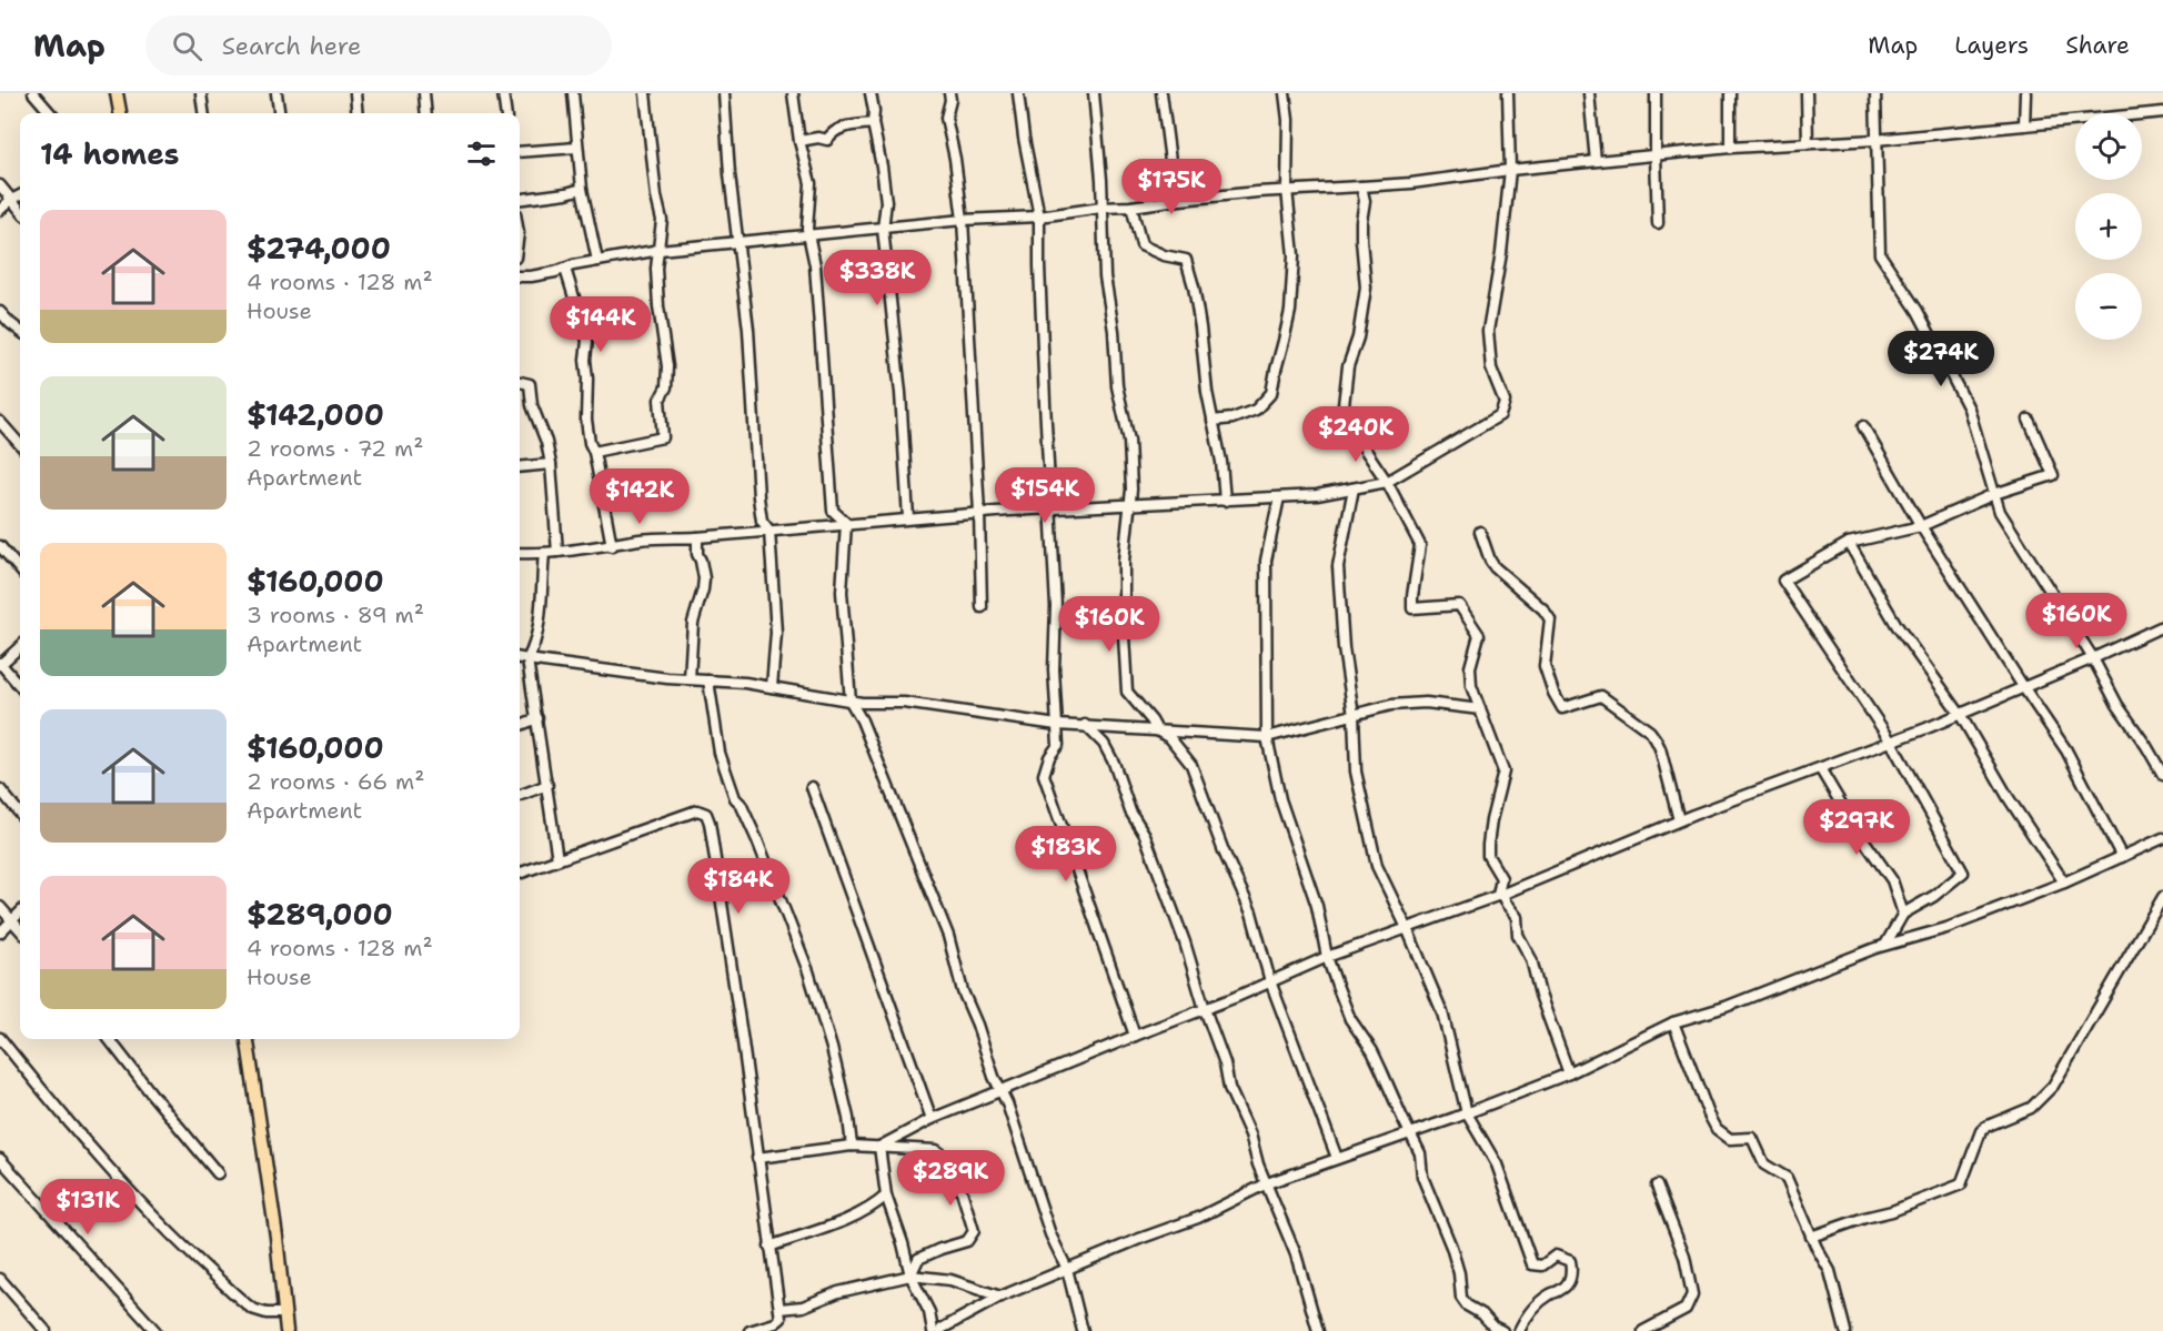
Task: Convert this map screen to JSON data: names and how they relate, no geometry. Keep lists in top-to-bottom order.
{
  "page": {
    "header": "Map",
    "search": "Search here",
    "nav": ["Map", "Layers", "Share"],
    "map_buttons": ["+", "−"],
    "heading": "14 homes",
    "price": [
      "$175K",
      "$338K",
      "$144K",
      "$274K",
      "$240K",
      "$154K",
      "$142K",
      "$160K",
      "$160K",
      "$297K",
      "$183K",
      "$184K",
      "$289K",
      "$131K"
    ],
    "list": [
      {
        "name": "$274,000",
        "note": "4 rooms · 128 m² · House"
      },
      {
        "name": "$142,000",
        "note": "2 rooms · 72 m² · Apartment"
      },
      {
        "name": "$160,000",
        "note": "3 rooms · 89 m² · Apartment"
      },
      {
        "name": "$160,000",
        "note": "2 rooms · 66 m² · Apartment"
      },
      {
        "name": "$289,000",
        "note": "4 rooms · 128 m² · House"
      }
    ]
  }
}
